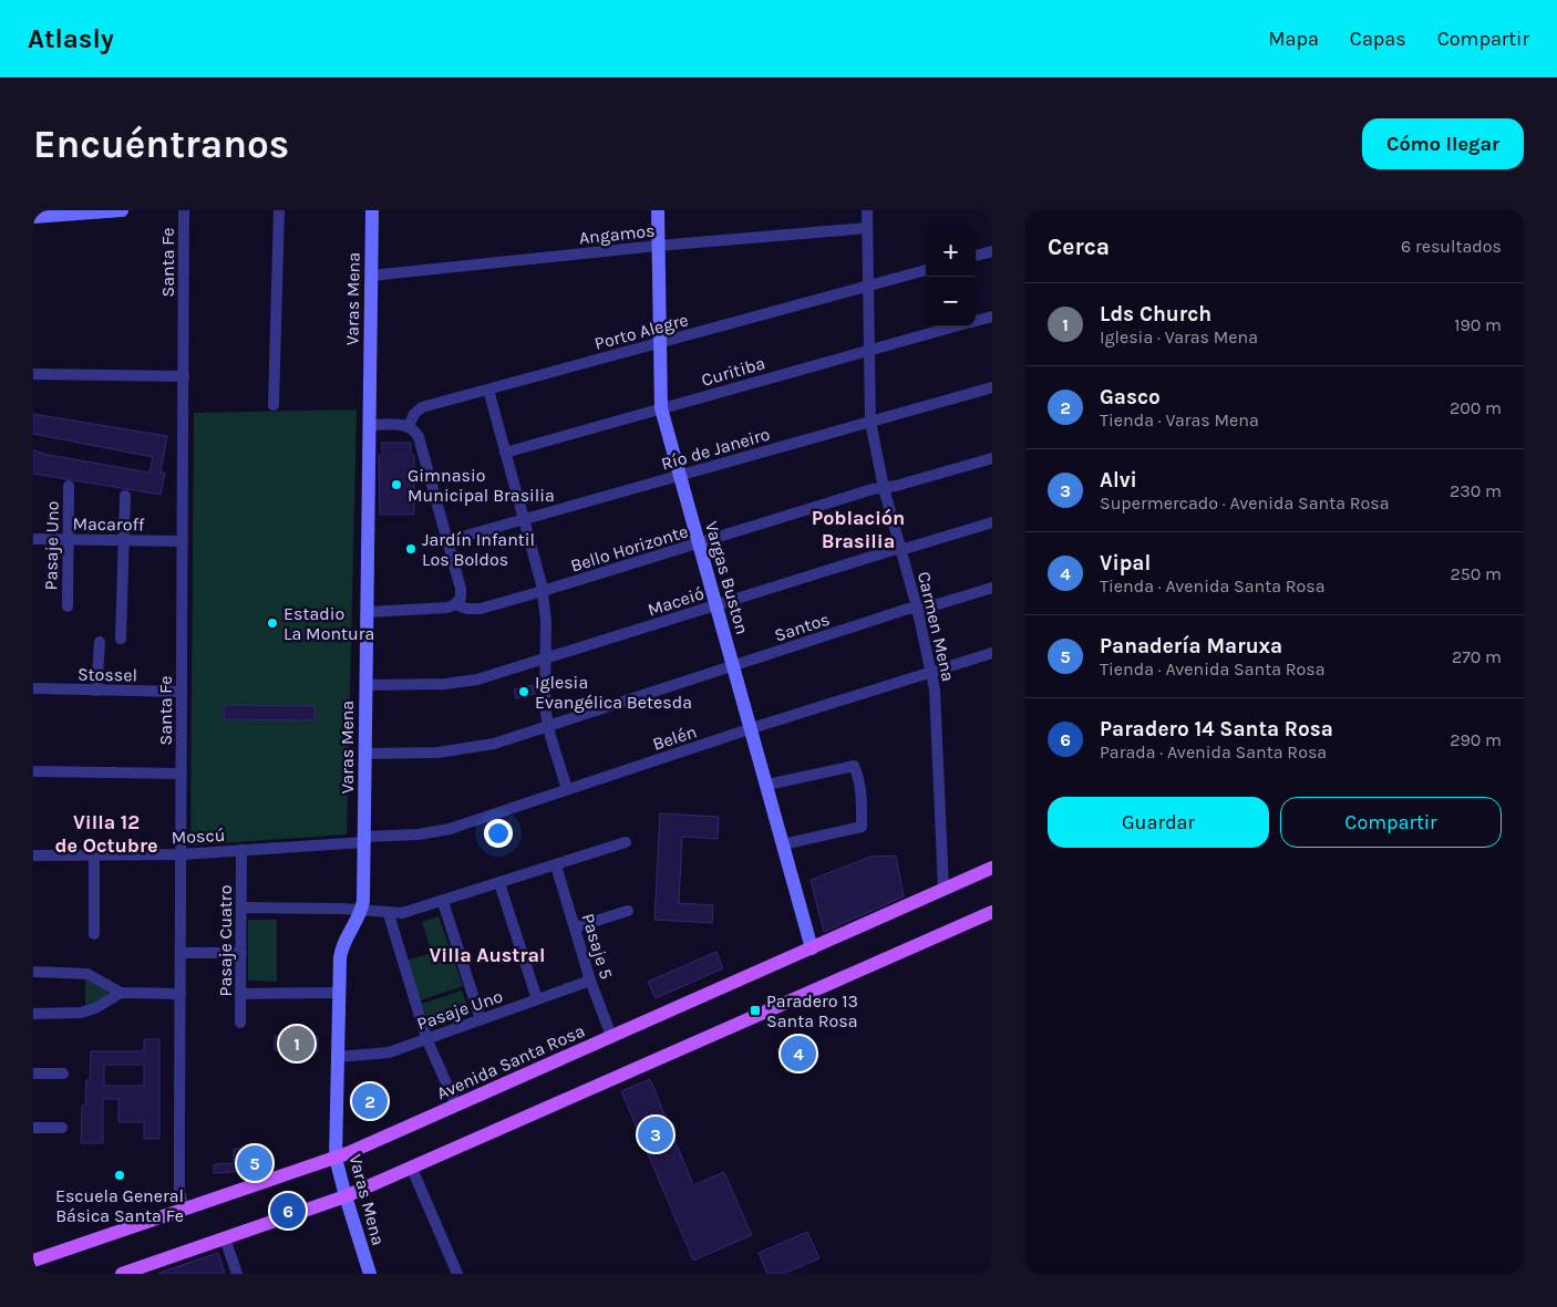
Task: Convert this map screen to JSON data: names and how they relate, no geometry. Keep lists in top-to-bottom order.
{
  "streets": {
    "main road": ["Avenida Santa Rosa"],
    "street": [
      "Angamos",
      "Santa Fe",
      "Varas Mena",
      "Porto Alegre",
      "Curitiba",
      "Río de Janeiro",
      "Macaroff",
      "Pasaje Uno",
      "Bello Horizonte",
      "Vargas Buston",
      "Maceió",
      "Santos",
      "Carmen Mena",
      "Stossel",
      "Belén",
      "Moscú",
      "Pasaje Cuatro",
      "Pasaje 5"
    ]
  },
  "crossings": [
    ["Angamos", "Varas Mena"],
    ["Angamos", "Vargas Buston"],
    ["Angamos", "Carmen Mena"],
    ["Santa Fe", "Macaroff"],
    ["Santa Fe", "Stossel"],
    ["Santa Fe", "Moscú"],
    ["Santa Fe", "Avenida Santa Rosa"],
    ["Varas Mena", "Pasaje Uno"],
    ["Varas Mena", "Bello Horizonte"],
    ["Varas Mena", "Maceió"],
    ["Varas Mena", "Santos"],
    ["Varas Mena", "Belén"],
    ["Varas Mena", "Moscú"],
    ["Varas Mena", "Avenida Santa Rosa"],
    ["Porto Alegre", "Vargas Buston"],
    ["Porto Alegre", "Carmen Mena"],
    ["Curitiba", "Vargas Buston"],
    ["Curitiba", "Carmen Mena"],
    ["Río de Janeiro", "Vargas Buston"],
    ["Río de Janeiro", "Carmen Mena"],
    ["Macaroff", "Pasaje Uno"],
    ["Pasaje Uno", "Pasaje 5"],
    ["Bello Horizonte", "Vargas Buston"],
    ["Bello Horizonte", "Carmen Mena"],
    ["Vargas Buston", "Maceió"],
    ["Vargas Buston", "Santos"],
    ["Vargas Buston", "Belén"],
    ["Vargas Buston", "Avenida Santa Rosa"],
    ["Maceió", "Carmen Mena"],
    ["Santos", "Carmen Mena"],
    ["Carmen Mena", "Belén"],
    ["Carmen Mena", "Avenida Santa Rosa"],
    ["Belén", "Moscú"],
    ["Moscú", "Pasaje Cuatro"],
    ["Pasaje 5", "Avenida Santa Rosa"]
  ],
  "districts": ["Población Brasilia", "Villa 12 de Octubre", "Villa Austral"],
  "places": {
    "other": [
      "Gimnasio Municipal Brasilia",
      "Jardín Infantil Los Boldos",
      "Estadio La Montura",
      "Iglesia Evangélica Betesda",
      "Escuela General Básica Santa Fe"
    ],
    "transit": ["Paradero 13 Santa Rosa"]
  },
  "page": {
    "header": "Atlasly",
    "nav": ["Mapa", "Capas", "Compartir"],
    "buttons": [
      "Cómo llegar",
      ["Guardar", "Compartir"]
    ],
    "title": "Encuéntranos",
    "heading": ["Cerca", "6 resultados"],
    "map_buttons": ["+", "−"],
    "list": [
      {
        "mark": "1",
        "name": "Lds Church",
        "note": "Iglesia · Varas Mena",
        "value": "190 m"
      },
      {
        "mark": "2",
        "name": "Gasco",
        "note": "Tienda · Varas Mena",
        "value": "200 m"
      },
      {
        "mark": "3",
        "name": "Alvi",
        "note": "Supermercado · Avenida Santa Rosa",
        "value": "230 m"
      },
      {
        "mark": "4",
        "name": "Vipal",
        "note": "Tienda · Avenida Santa Rosa",
        "value": "250 m"
      },
      {
        "mark": "5",
        "name": "Panadería Maruxa",
        "note": "Tienda · Avenida Santa Rosa",
        "value": "270 m"
      },
      {
        "mark": "6",
        "name": "Paradero 14 Santa Rosa",
        "note": "Parada · Avenida Santa Rosa",
        "value": "290 m"
      }
    ],
    "pins": [
      "1",
      "4",
      "2",
      "3",
      "5",
      "6"
    ]
  }
}
